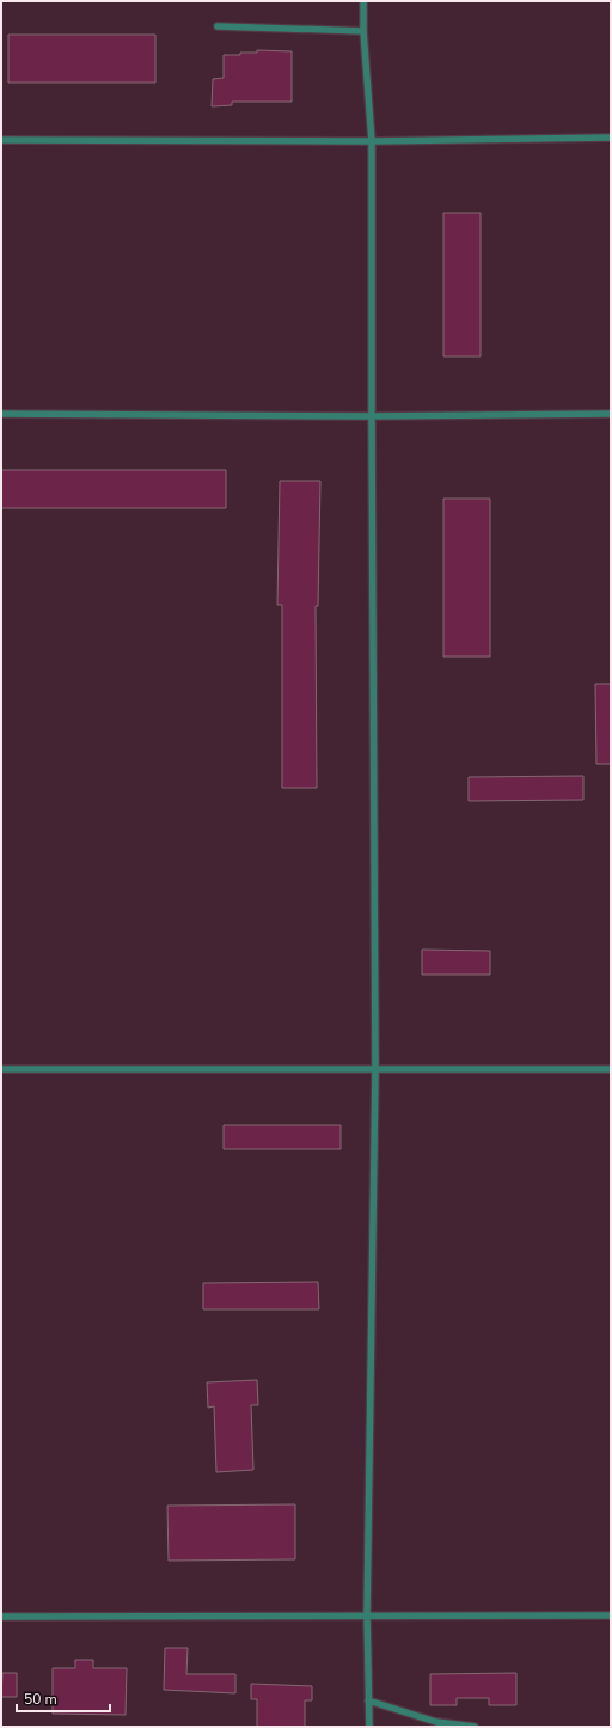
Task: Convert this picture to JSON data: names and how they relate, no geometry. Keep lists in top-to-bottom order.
{
  "scale_bar": "50 m"
}
